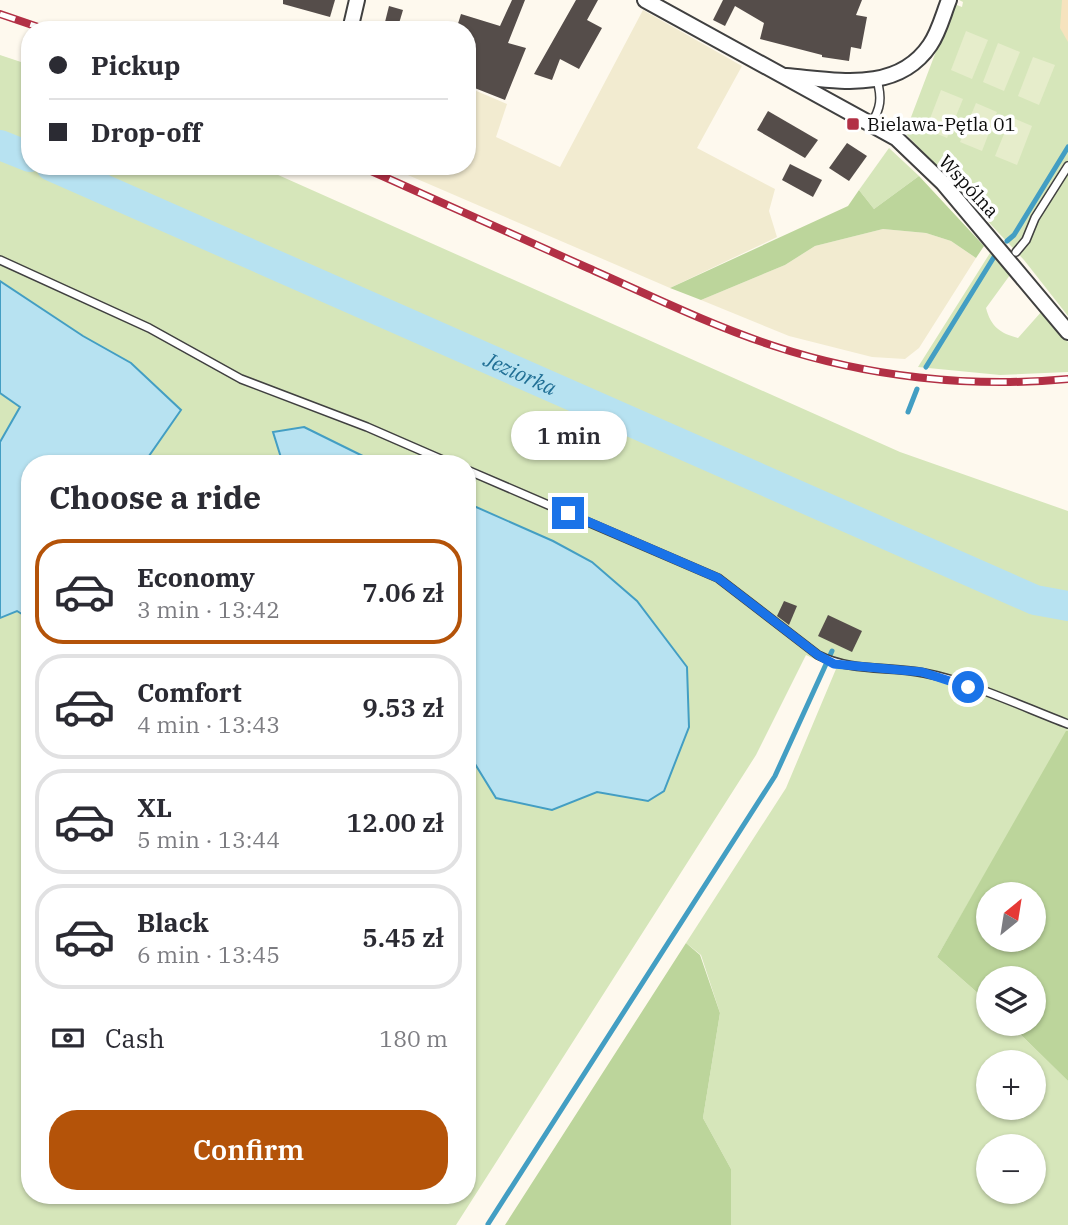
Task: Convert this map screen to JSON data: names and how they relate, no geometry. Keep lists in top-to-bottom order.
{
  "streets": {
    "street": ["Wspólna"]
  },
  "water": ["Jeziorka"],
  "places": {
    "transit": ["Bielawa-Pętla 01"]
  },
  "north": "top right",
  "page": {
    "banner": ["Pickup", "Drop-off"],
    "bubble": "1 min",
    "heading": "Choose a ride",
    "list": [
      {
        "name": "Economy",
        "note": "3 min · 13:42",
        "value": "7.06 zł"
      },
      {
        "name": "Comfort",
        "note": "4 min · 13:43",
        "value": "9.53 zł"
      },
      {
        "name": "XL",
        "note": "5 min · 13:44",
        "value": "12.00 zł"
      },
      {
        "name": "Black",
        "note": "6 min · 13:45",
        "value": "5.45 zł"
      }
    ],
    "map_buttons": ["+", "−"],
    "pay": ["Cash", "180 m"],
    "buttons": "Confirm"
  }
}
